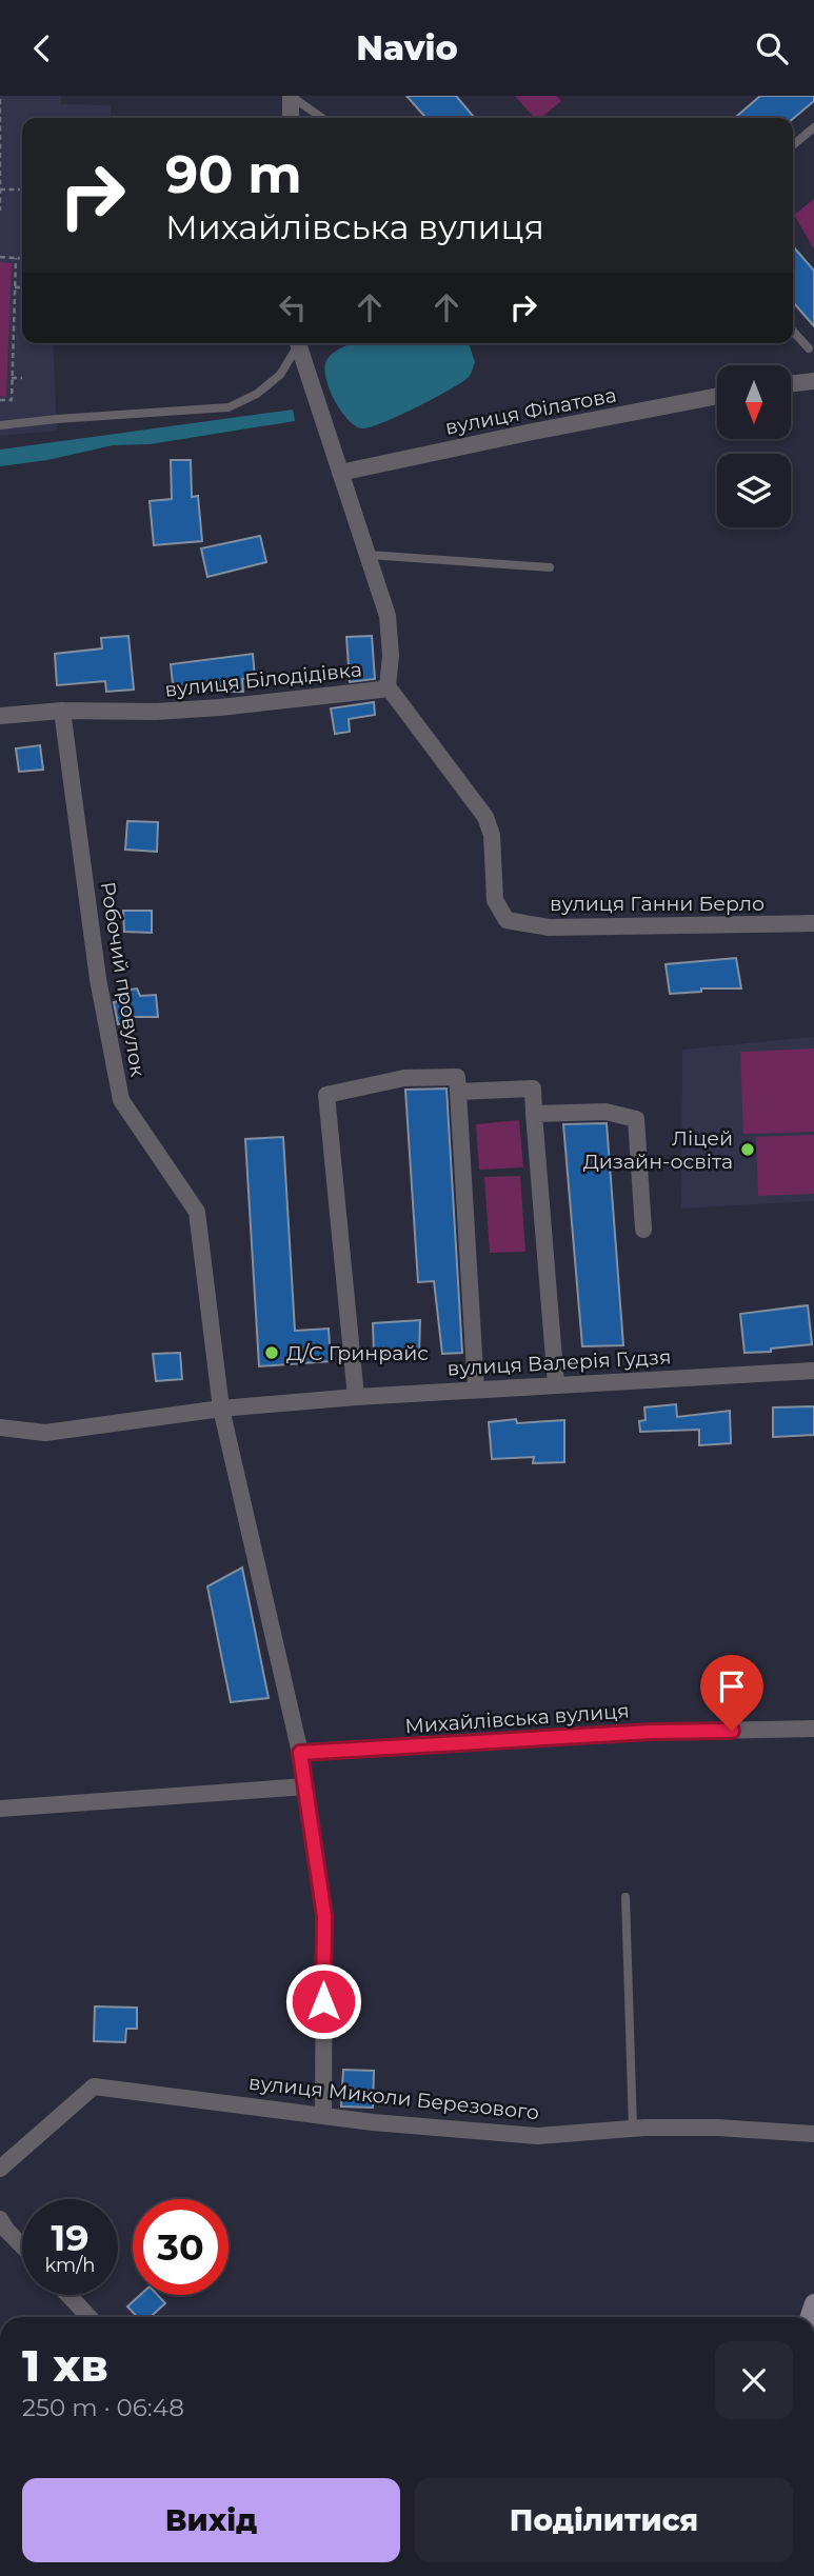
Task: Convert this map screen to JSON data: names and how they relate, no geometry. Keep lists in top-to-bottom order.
{
  "streets": {
    "street": [
      "вулиця Філатова",
      "вулиця Білодідівка",
      "вулиця Ганни Берло",
      "Робочий провулок",
      "вулиця Валерія Гудзя",
      "Михайлівська вулиця",
      "вулиця Миколи Березового"
    ]
  },
  "crossings": [
    ["вулиця Філатова", "вулиця Білодідівка"],
    ["вулиця Білодідівка", "вулиця Ганни Берло"],
    ["вулиця Білодідівка", "Робочий провулок"],
    ["Робочий провулок", "вулиця Валерія Гудзя"],
    ["Робочий провулок", "Михайлівська вулиця"]
  ],
  "places": ["Ліцей Дизайн-освіта", "Д/С Гринрайс"],
  "north": "bottom",
  "page": {
    "header": "Navio",
    "turn": ["90 m", "Михайлівська вулиця"],
    "speed": "19 km/h",
    "limit": "30",
    "heading": ["1 хв", "250 m · 06:48"],
    "buttons": ["Вихід", "Поділитися"]
  }
}
